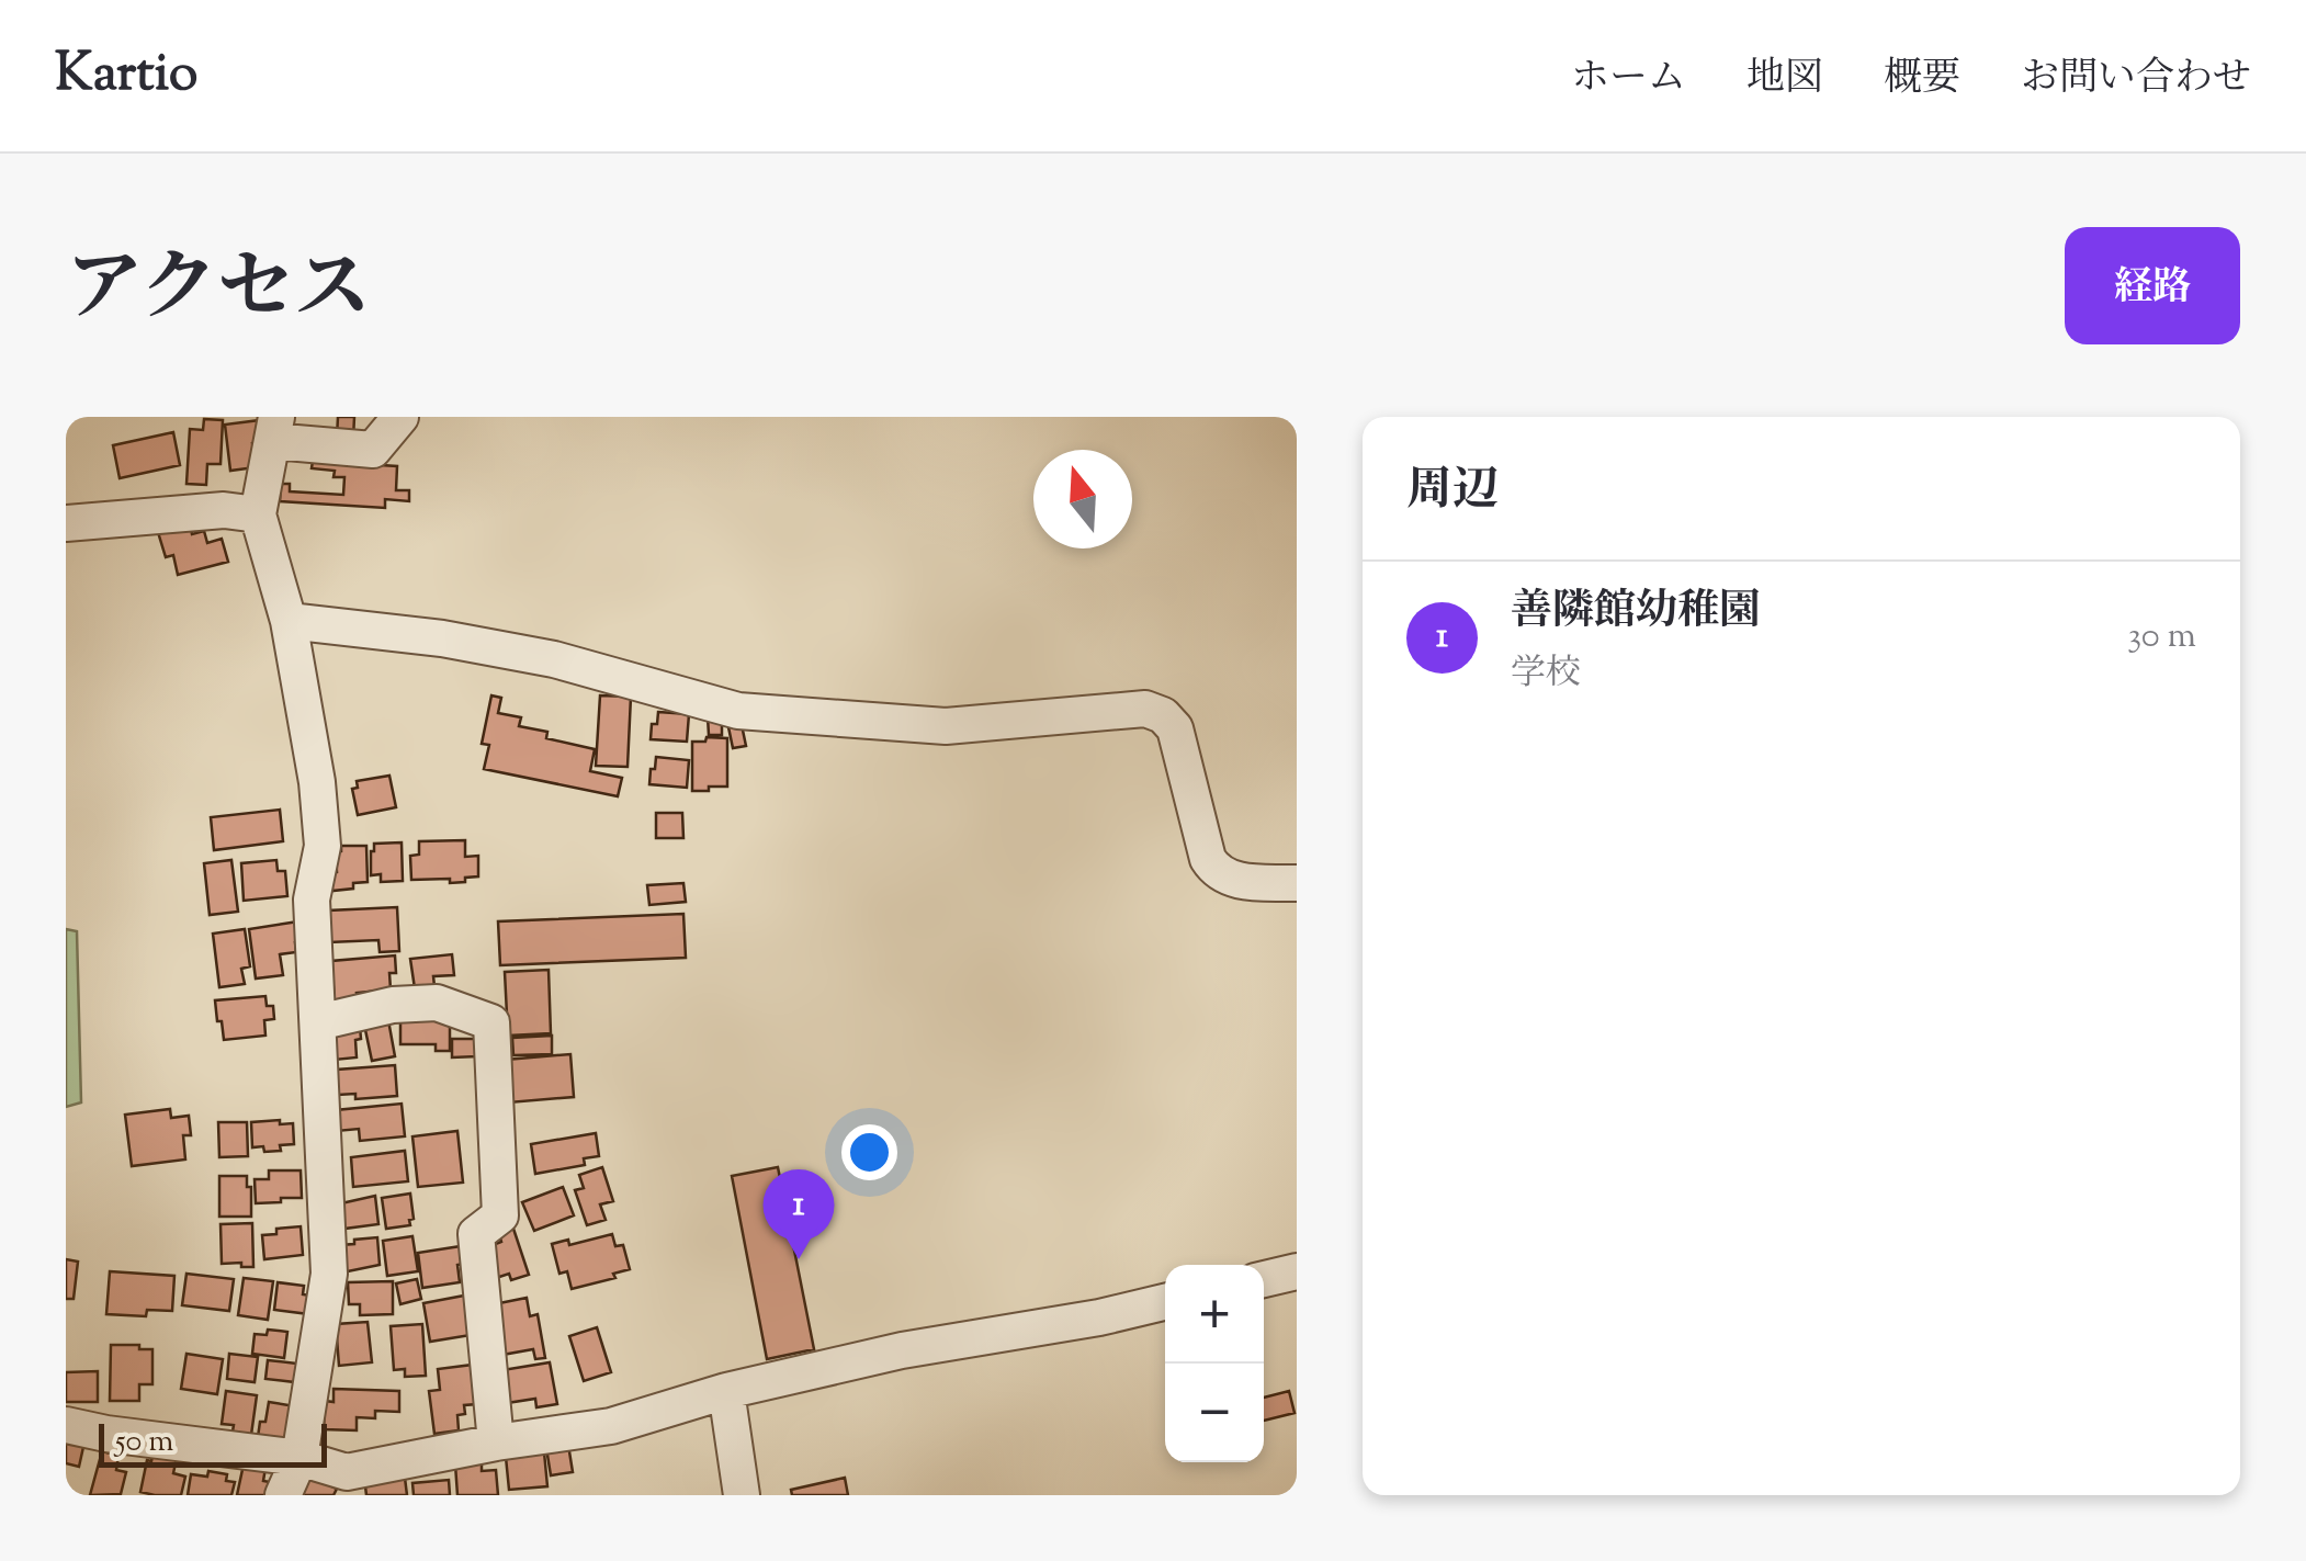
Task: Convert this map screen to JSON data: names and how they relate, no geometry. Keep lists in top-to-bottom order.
{
  "scale_bar": "50 m",
  "north": "top",
  "page": {
    "header": "Kartio",
    "nav": [
      "ホーム",
      "地図",
      "概要",
      "お問い合わせ"
    ],
    "title": "アクセス",
    "buttons": "経路",
    "heading": "周辺",
    "list": [
      {
        "mark": "1",
        "name": "善隣館幼稚園",
        "note": "学校",
        "value": "30 m"
      }
    ],
    "pins": "1",
    "map_buttons": ["+", "−"],
    "scale": "50 m"
  }
}
